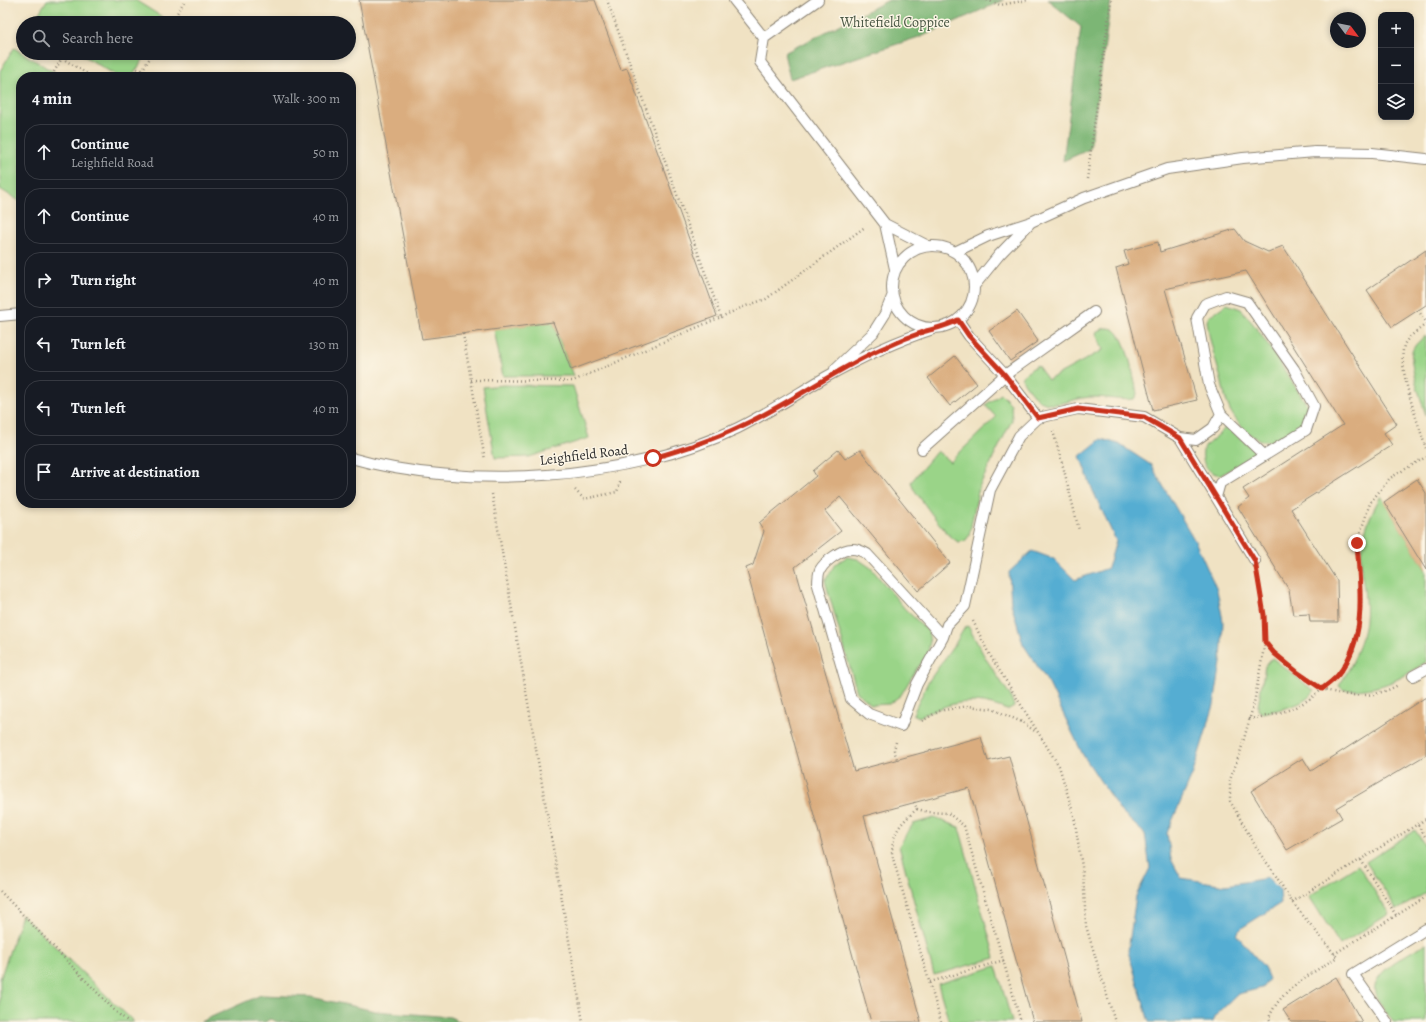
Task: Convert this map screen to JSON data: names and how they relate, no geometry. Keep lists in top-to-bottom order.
{
  "streets": {
    "lane": ["Leighfield Road"]
  },
  "parks": ["Whitefield Coppice"],
  "north": "bottom right",
  "page": {
    "map_buttons": ["+", "−"],
    "search": "Search here",
    "heading": ["4 min", "Walk · 300 m"],
    "list": [
      ["Continue", "Leighfield Road", "50 m"],
      ["Continue", "40 m"],
      ["Turn right", "40 m"],
      ["Turn left", "130 m"],
      ["Turn left", "40 m"],
      "Arrive at destination"
    ]
  }
}
